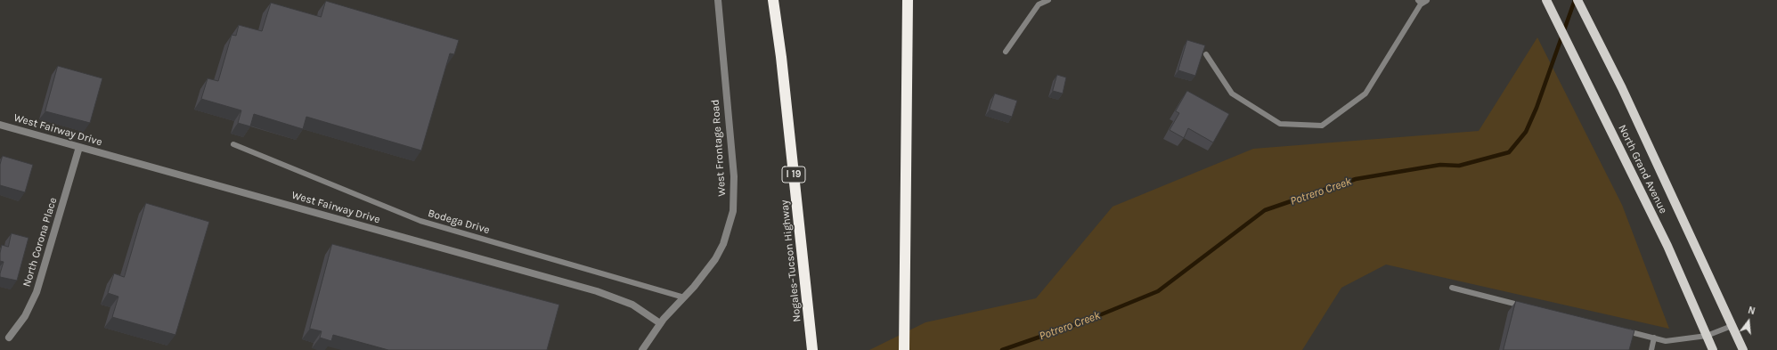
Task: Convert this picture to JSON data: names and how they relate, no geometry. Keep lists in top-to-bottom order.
{
  "streets": {
    "highway": ["I 19", "Nogales–Tucson Highway"],
    "main road": ["North Grand Avenue"],
    "street": ["West Fairway Drive", "West Frontage Road", "North Corona Place"],
    "lane": ["Bodega Drive"]
  },
  "crossings": [
    ["West Fairway Drive", "West Frontage Road"],
    ["West Fairway Drive", "North Corona Place"],
    ["West Frontage Road", "Bodega Drive"]
  ],
  "water": ["Potrero Creek"],
  "north": "top"
}
